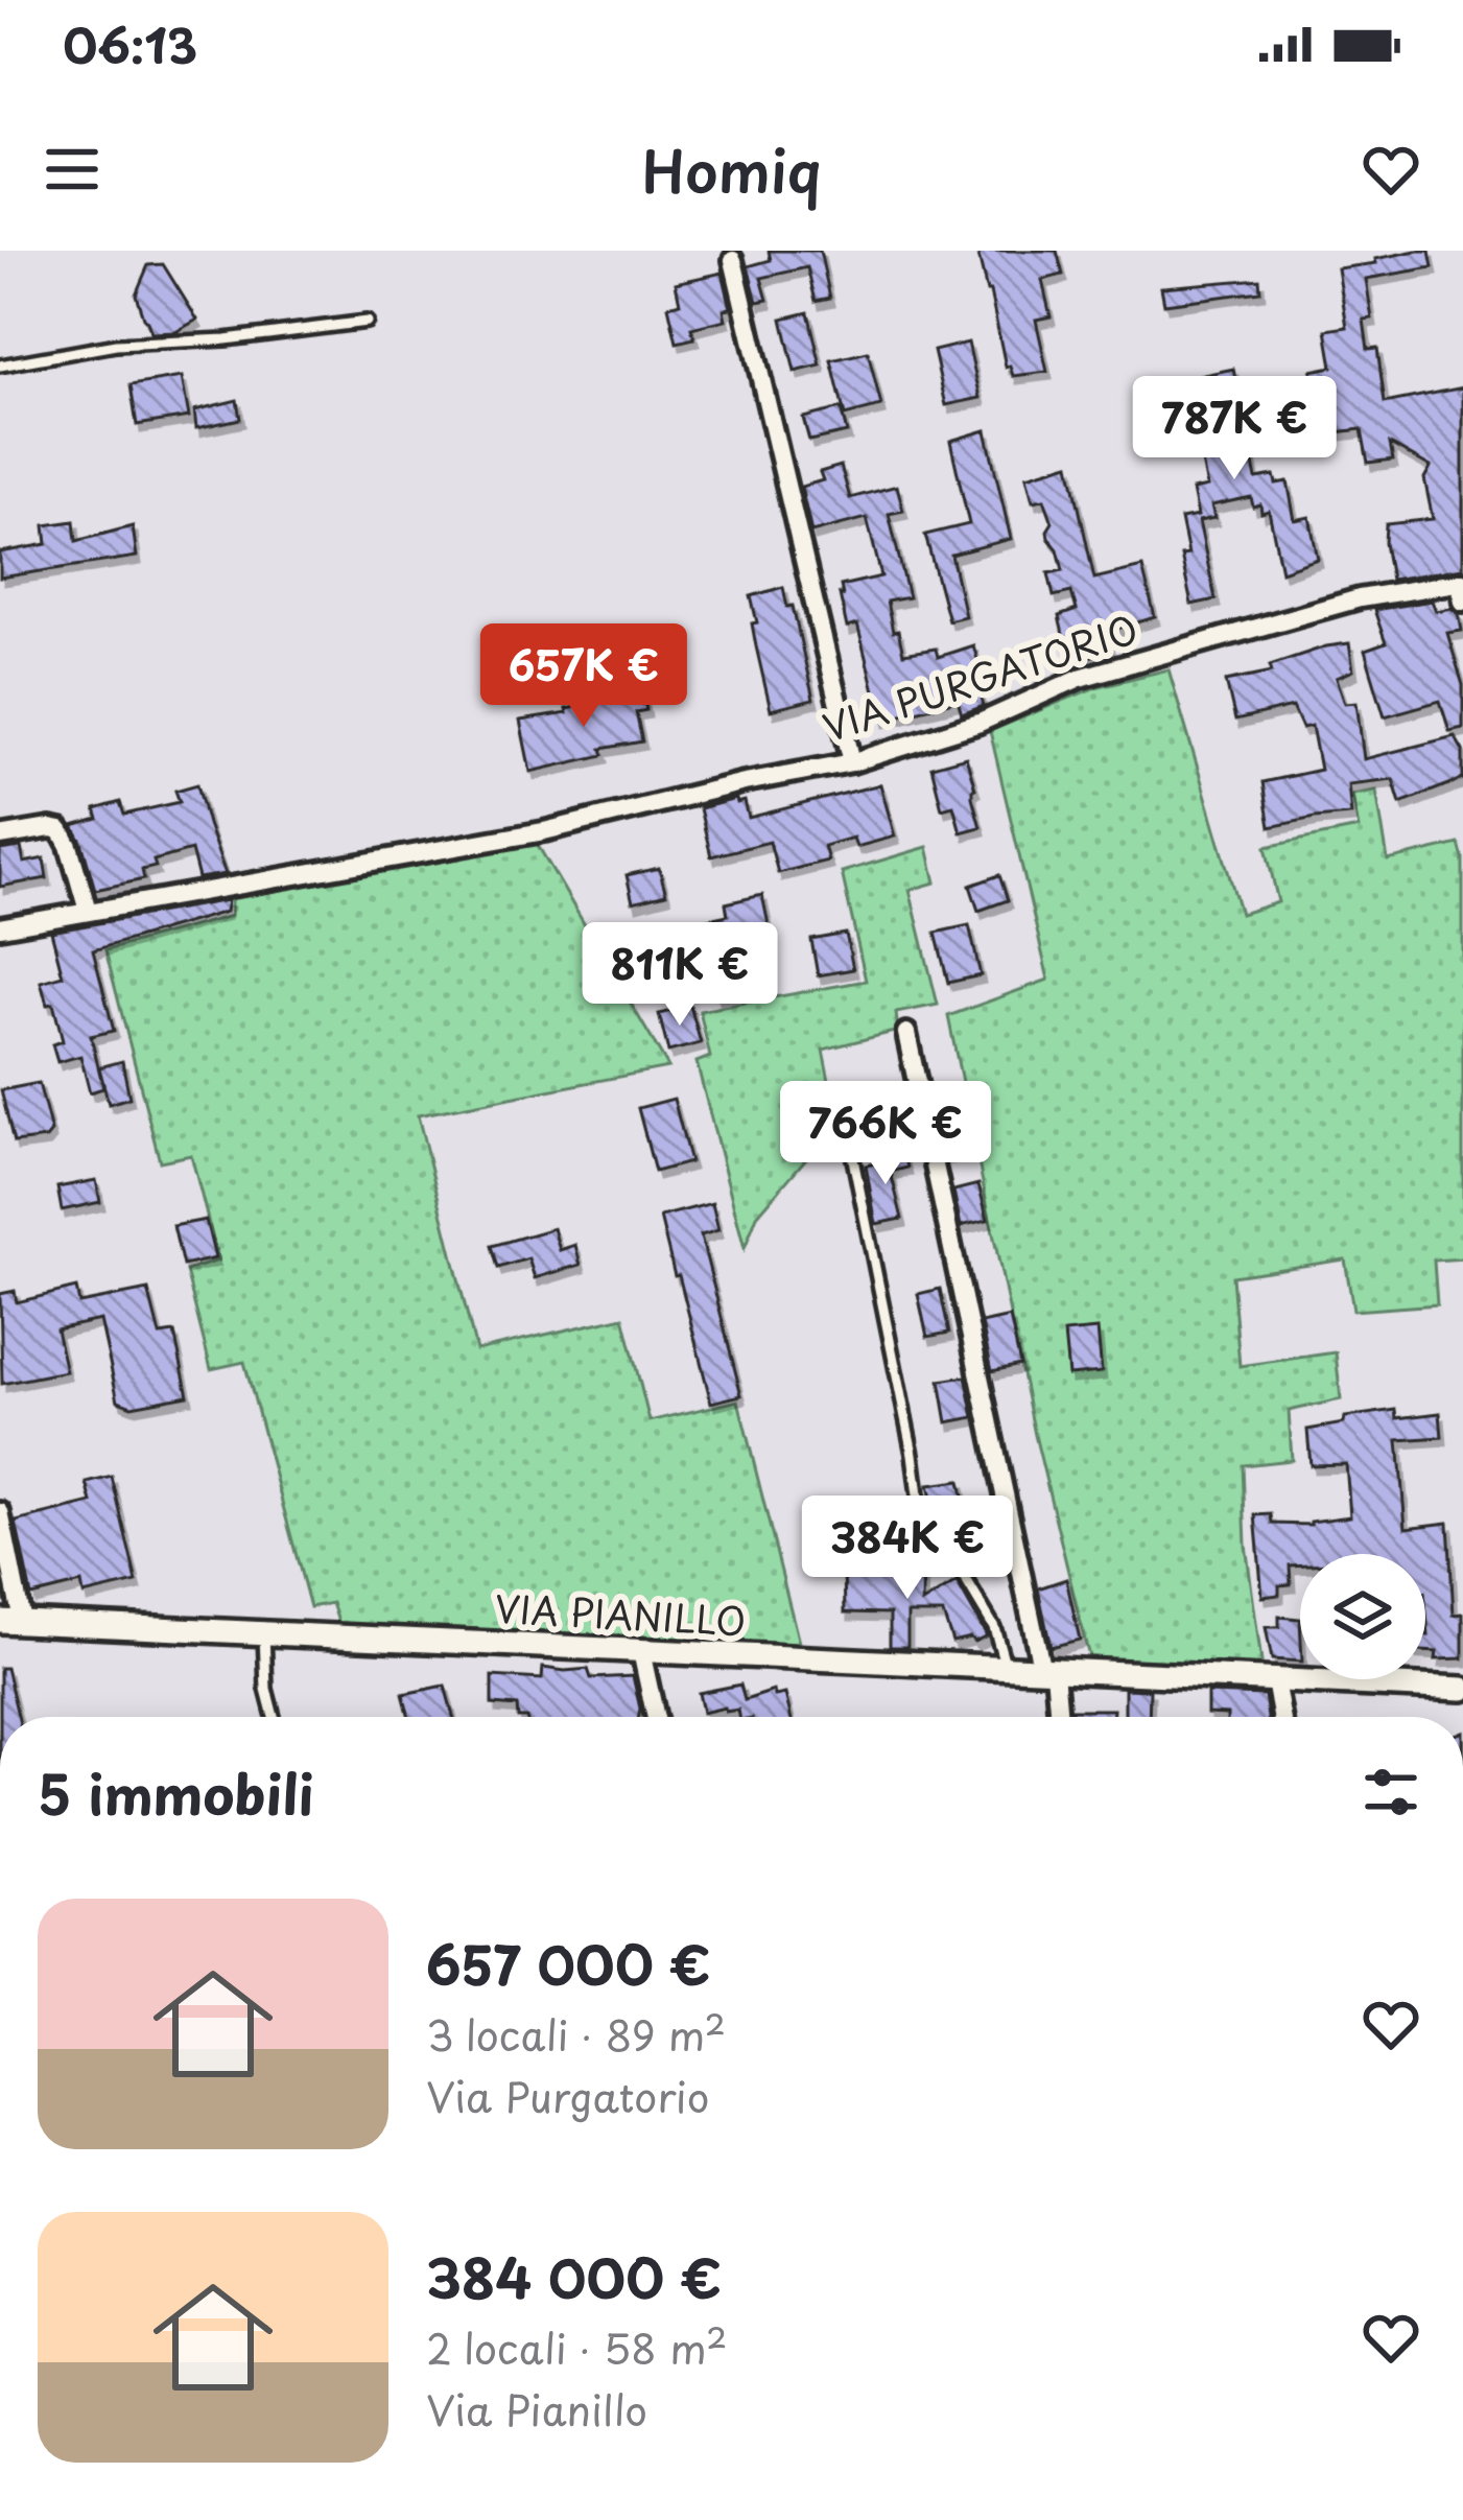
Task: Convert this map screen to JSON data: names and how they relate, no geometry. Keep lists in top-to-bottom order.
{
  "streets": {
    "street": ["VIA PURGATORIO", "VIA PIANILLO"]
  },
  "page": {
    "status": "06:13",
    "header": "Homiq",
    "price": [
      "787K €",
      "657K €",
      "811K €",
      "766K €",
      "384K €"
    ],
    "heading": "5 immobili",
    "list": [
      {
        "name": "657 000 €",
        "note": "3 locali · 89 m² · Via Purgatorio"
      },
      {
        "name": "384 000 €",
        "note": "2 locali · 58 m² · Via Pianillo"
      }
    ]
  }
}
